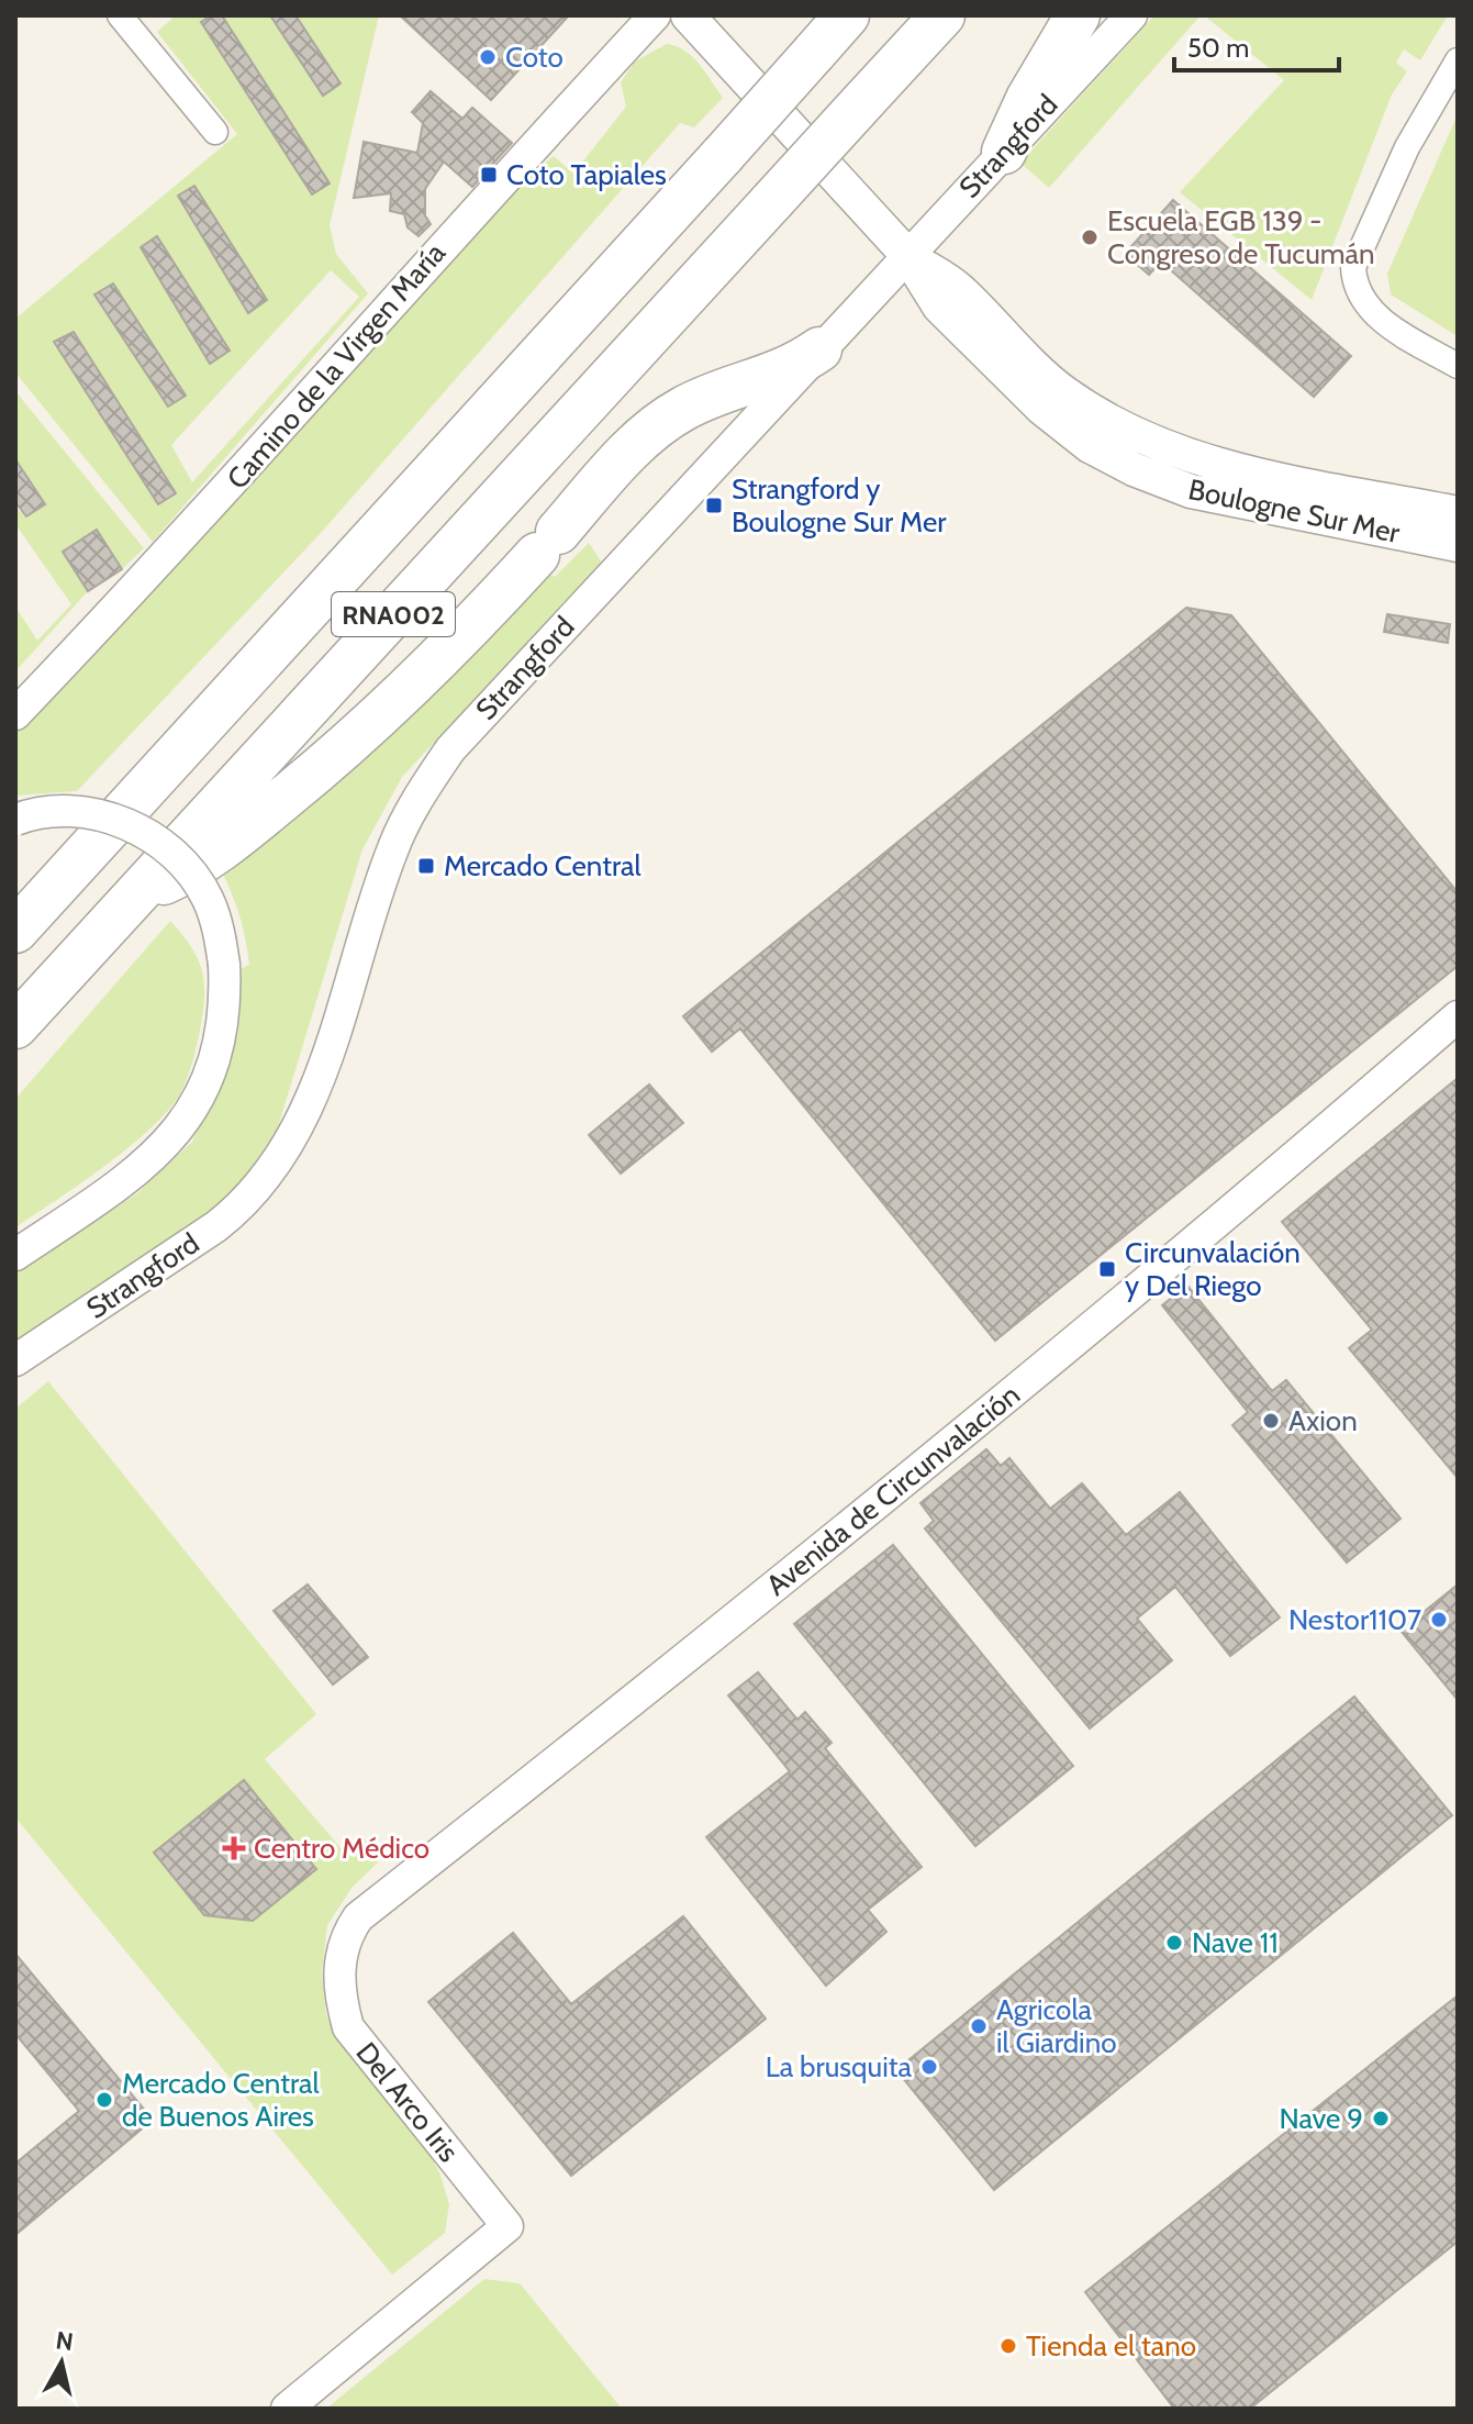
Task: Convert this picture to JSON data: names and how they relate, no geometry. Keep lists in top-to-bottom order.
{
  "streets": {
    "highway": ["RNA002"],
    "main road": ["Boulogne Sur Mer"],
    "street": [
      "Strangford",
      "Camino de la Virgen María",
      "Avenida de Circunvalación",
      "Del Arco Iris"
    ]
  },
  "crossings": [
    ["Strangford", "Boulogne Sur Mer"],
    ["Avenida de Circunvalación", "Del Arco Iris"]
  ],
  "places": {
    "other": [
      "Coto",
      "Escuela EGB 139 - Congreso de Tucumán",
      "Axion",
      "Nestor1107",
      "Nave 11",
      "Agricola il Giardino",
      "La brusquita",
      "Mercado Central de Buenos Aires",
      "Nave 9",
      "Tienda el tano"
    ],
    "transit": [
      "Coto Tapiales",
      "Strangford y Boulogne Sur Mer",
      "Mercado Central",
      "Circunvalación y Del Riego"
    ],
    "health": ["Centro Médico"]
  },
  "scale_bar": "50 m",
  "north": "top"
}
